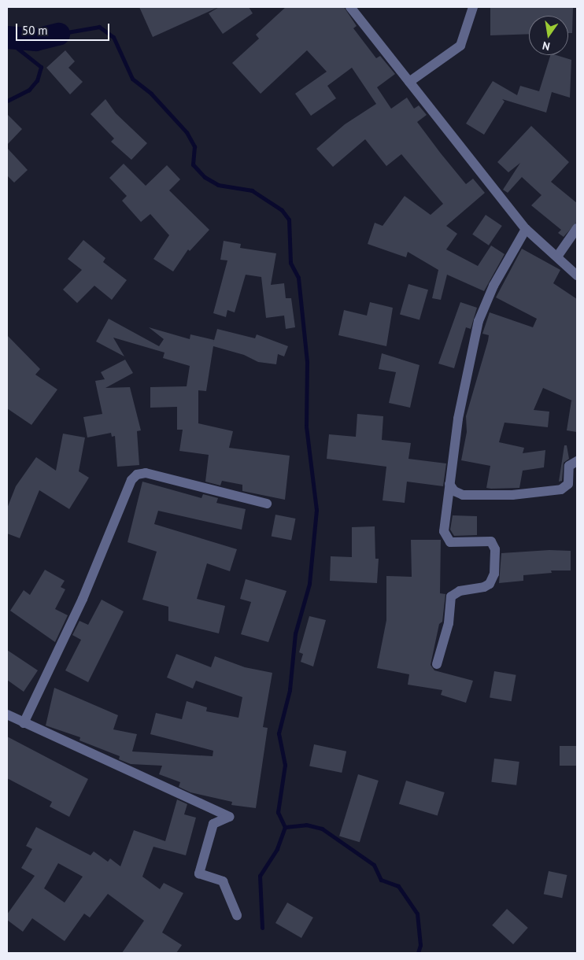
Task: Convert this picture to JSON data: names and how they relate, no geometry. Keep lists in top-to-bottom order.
{
  "scale_bar": "50 m",
  "north": "bottom"
}
